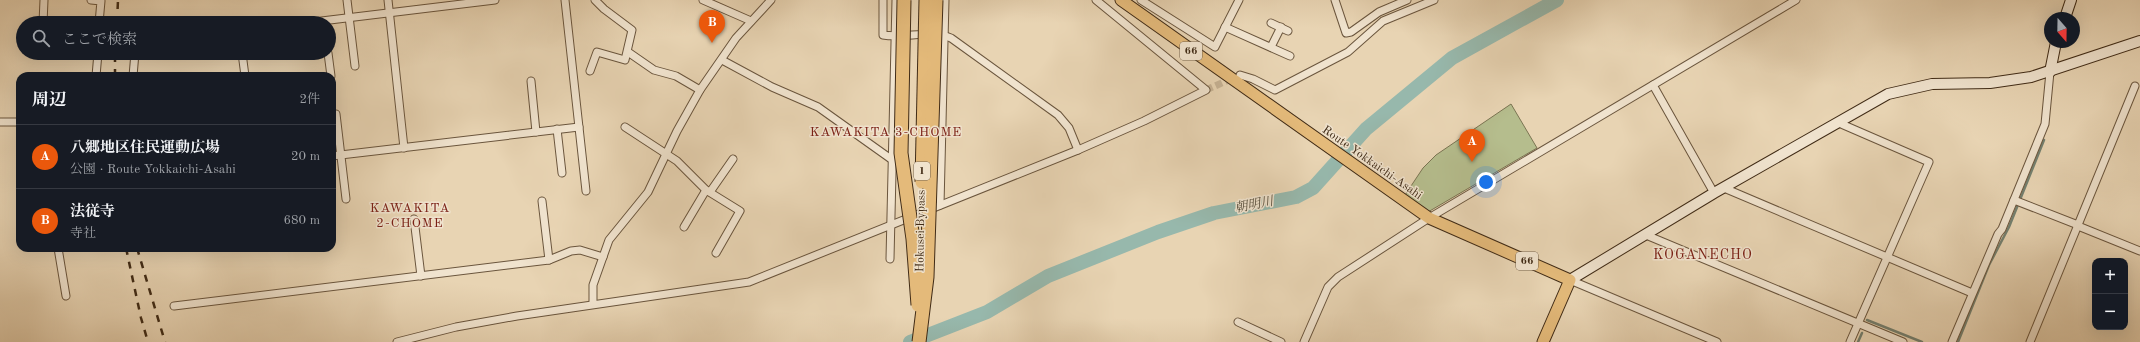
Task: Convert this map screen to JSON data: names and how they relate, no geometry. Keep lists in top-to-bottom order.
{
  "streets": {
    "highway": ["1", "Hokusei Bypass"],
    "main road": ["66", "Route Yokkaichi-Asahi"]
  },
  "crossings": [
    ["1", "Hokusei Bypass"]
  ],
  "districts": ["KAWAKITA 3-CHOME", "KAWAKITA 2-CHOME", "KOGANECHO"],
  "water": ["朝明川"],
  "north": "bottom",
  "page": {
    "pins": ["B", "A"],
    "search": "ここで検索",
    "heading": ["周辺", "2件"],
    "list": [
      {
        "mark": "A",
        "name": "八郷地区住民運動広場",
        "note": "公園 · Route Yokkaichi-Asahi",
        "value": "20 m"
      },
      {
        "mark": "B",
        "name": "法従寺",
        "note": "寺社",
        "value": "680 m"
      }
    ],
    "map_buttons": ["+", "−"]
  }
}
